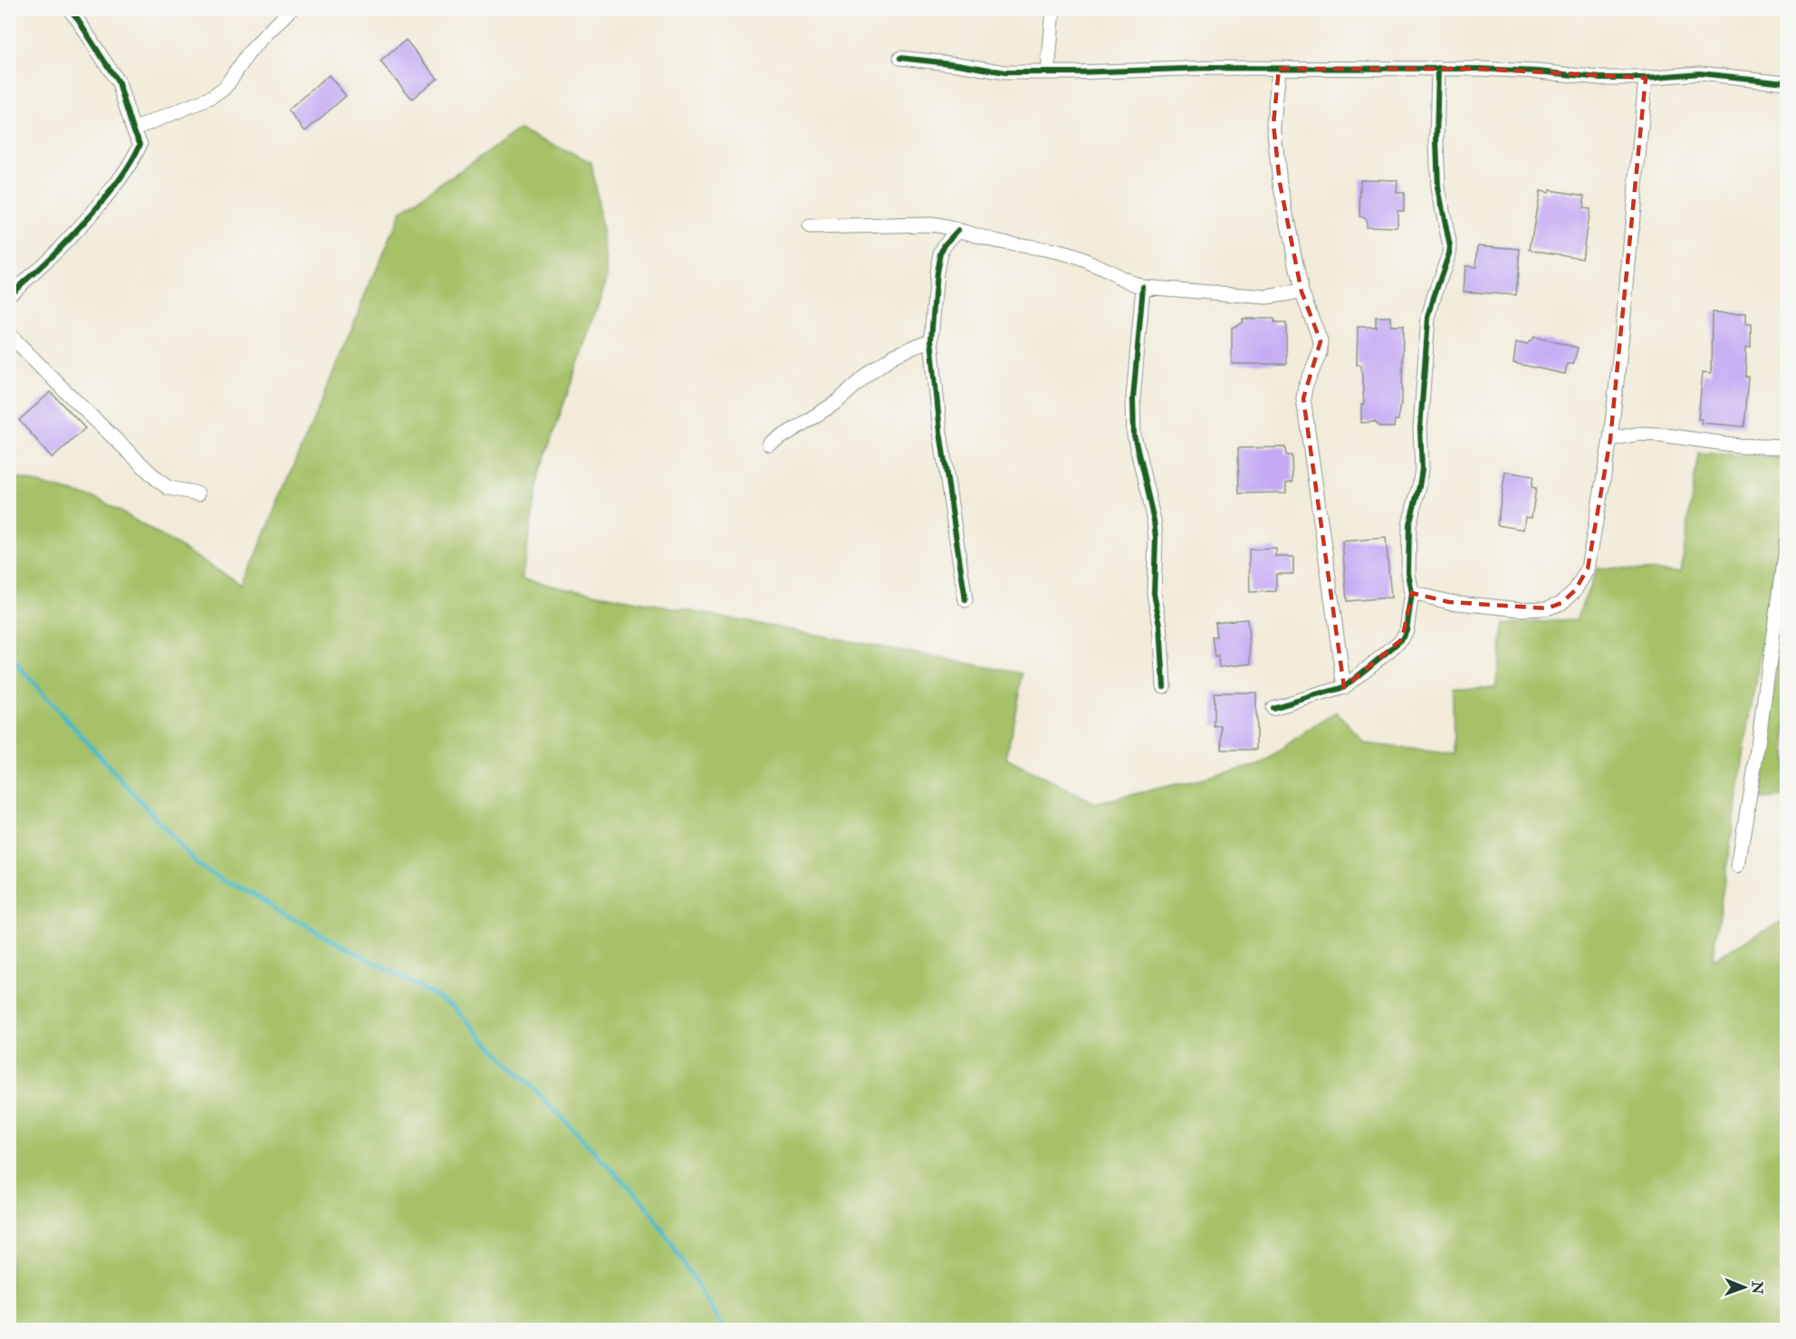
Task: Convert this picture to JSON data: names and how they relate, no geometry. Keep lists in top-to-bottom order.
{
  "north": "right"
}
